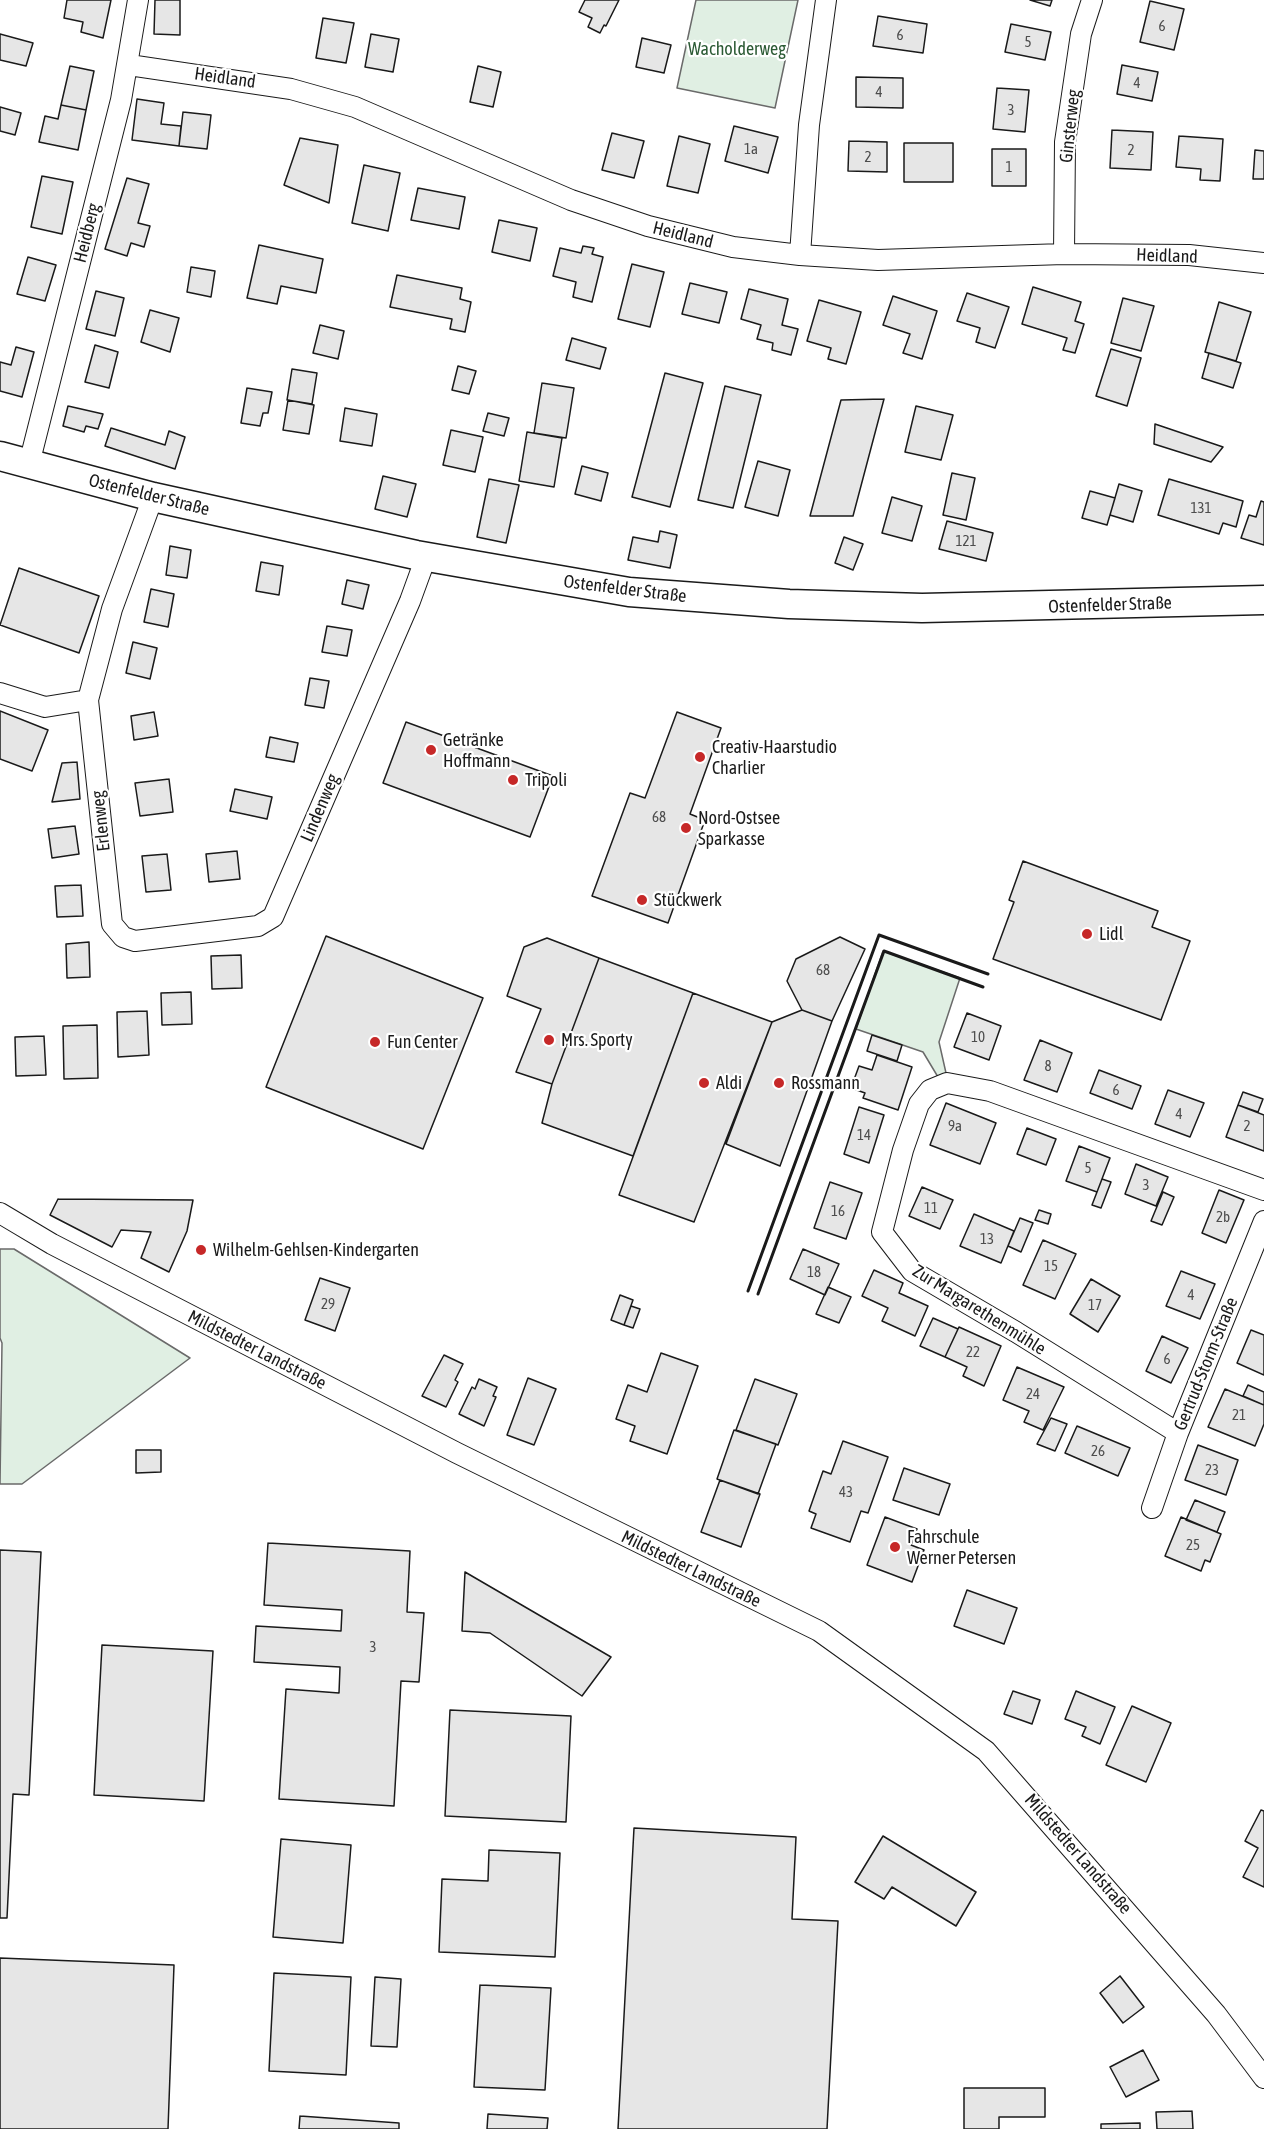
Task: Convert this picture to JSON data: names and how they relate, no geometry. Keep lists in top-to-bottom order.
{
  "streets": {
    "main road": ["Ostenfelder Straße"],
    "street": [
      "Heidland",
      "Ginsterweg",
      "Heidberg",
      "Lindenweg",
      "Erlenweg",
      "Zur Margarethenmühle",
      "Mildstedter Landstraße",
      "Gertrud-Storm-Straße"
    ]
  },
  "crossings": [
    ["Heidland", "Ginsterweg"],
    ["Heidland", "Heidberg"],
    ["Heidberg", "Ostenfelder Straße"],
    ["Ostenfelder Straße", "Lindenweg"],
    ["Ostenfelder Straße", "Erlenweg"],
    ["Lindenweg", "Erlenweg"],
    ["Zur Margarethenmühle", "Gertrud-Storm-Straße"]
  ],
  "parks": ["Wacholderweg"],
  "places": [
    "Getränke Hoffmann",
    "Creativ-Haarstudio Charlier",
    "Tripoli",
    "Nord-Ostsee Sparkasse",
    "Stückwerk",
    "Lidl",
    "Mrs. Sporty",
    "Fun Center",
    "Aldi",
    "Rossmann",
    "Wilhelm-Gehlsen-Kindergarten",
    "Fahrschule Werner Petersen"
  ],
  "house_numbers": [
    "6",
    "6",
    "5",
    "4",
    "4",
    "3",
    "1a",
    "2",
    "2",
    "1",
    "131",
    "121",
    "68",
    "68",
    "10",
    "8",
    "6",
    "4",
    "9a",
    "2",
    "14",
    "5",
    "3",
    "11",
    "16",
    "2b",
    "13",
    "15",
    "18",
    "4",
    "29",
    "17",
    "22",
    "6",
    "24",
    "21",
    "26",
    "23",
    "43",
    "25",
    "3"
  ]
}
